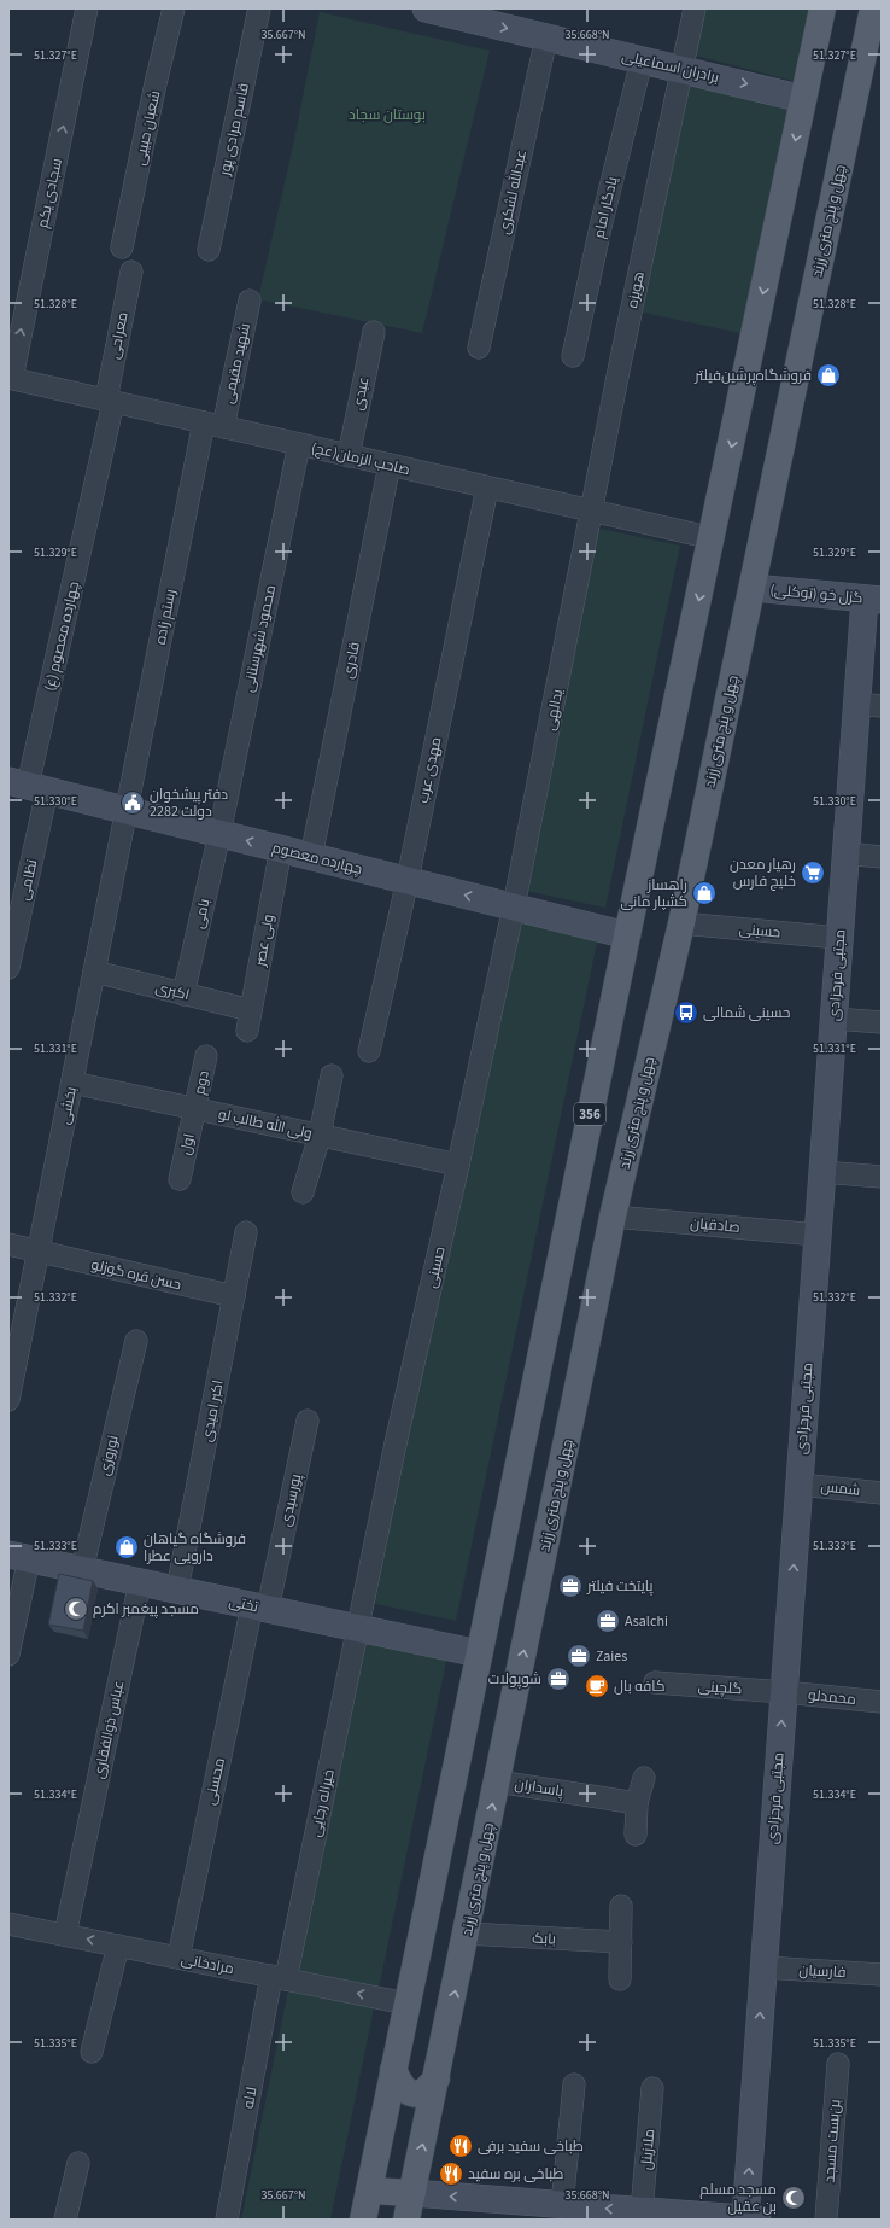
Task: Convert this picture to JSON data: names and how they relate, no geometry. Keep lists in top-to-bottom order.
{
  "streets": {
    "main road": ["چهل و پنج متری زرند", "356"],
    "street": [
      "برادران اسماعیلی",
      "شعبان حبیبی",
      "قاسم مرادی پور",
      "عبدالله لشکری",
      "سجادی یکم",
      "یادگار امام",
      "هویزه",
      "معراحی",
      "شهید مقیمی",
      "عبدی",
      "صاحب الزمان(عج)",
      "گزل خو (توکلی)",
      "رستم زاده",
      "چهارده معصوم (ع)",
      "محمود شهرستانی",
      "قادری",
      "یدالهی",
      "مهدی عرب",
      "چهارده معصوم",
      "نظامی",
      "بامی",
      "حسینی",
      "ولی عصر",
      "مجتبی فرحزادی",
      "اکبری",
      "دوم",
      "بخشی",
      "ولی الله طالب لو",
      "اول",
      "صادقیان",
      "حسن قره گوزلو",
      "اکبر امیدی",
      "نوروزی",
      "شمس",
      "پورسیدی",
      "تختی",
      "گلچینی",
      "محمدلو",
      "عباس ذوالفقاری",
      "محسنی",
      "پاسداران",
      "خیراله رجایی",
      "بابک",
      "مرادخانی",
      "فارسیان",
      "لاله",
      "بن‌بست مسجد",
      "ملازینل"
    ]
  },
  "crossings": [
    ["برادران اسماعیلی", "عبدالله لشکری"],
    ["برادران اسماعیلی", "یادگار امام"],
    ["برادران اسماعیلی", "هویزه"],
    ["برادران اسماعیلی", "356"],
    ["سجادی یکم", "صاحب الزمان(عج)"],
    ["چهل و پنج متری زرند", "گزل خو (توکلی)"],
    ["چهل و پنج متری زرند", "حسینی"],
    ["چهل و پنج متری زرند", "صادقیان"],
    ["چهل و پنج متری زرند", "پاسداران"],
    ["چهل و پنج متری زرند", "بابک"],
    ["هویزه", "صاحب الزمان(عج)"],
    ["هویزه", "یدالهی"],
    ["معراحی", "صاحب الزمان(عج)"],
    ["معراحی", "چهارده معصوم (ع)"],
    ["شهید مقیمی", "صاحب الزمان(عج)"],
    ["شهید مقیمی", "رستم زاده"],
    ["عبدی", "صاحب الزمان(عج)"],
    ["صاحب الزمان(عج)", "رستم زاده"],
    ["صاحب الزمان(عج)", "چهارده معصوم (ع)"],
    ["صاحب الزمان(عج)", "محمود شهرستانی"],
    ["صاحب الزمان(عج)", "قادری"],
    ["صاحب الزمان(عج)", "یدالهی"],
    ["صاحب الزمان(عج)", "مهدی عرب"],
    ["صاحب الزمان(عج)", "356"],
    ["گزل خو (توکلی)", "مجتبی فرحزادی"],
    ["رستم زاده", "چهارده معصوم"],
    ["رستم زاده", "بخشی"],
    ["چهارده معصوم (ع)", "چهارده معصوم"],
    ["چهارده معصوم (ع)", "نظامی"],
    ["محمود شهرستانی", "چهارده معصوم"],
    ["محمود شهرستانی", "بامی"],
    ["قادری", "چهارده معصوم"],
    ["یدالهی", "چهارده معصوم"],
    ["یدالهی", "حسینی"],
    ["مهدی عرب", "چهارده معصوم"],
    ["چهارده معصوم", "نظامی"],
    ["چهارده معصوم", "بامی"],
    ["چهارده معصوم", "حسینی"],
    ["چهارده معصوم", "ولی عصر"],
    ["چهارده معصوم", "بخشی"],
    ["چهارده معصوم", "356"],
    ["بامی", "اکبری"],
    ["حسینی", "مجتبی فرحزادی"],
    ["حسینی", "ولی الله طالب لو"],
    ["حسینی", "تختی"],
    ["حسینی", "خیراله رجایی"],
    ["ولی عصر", "اکبری"],
    ["مجتبی فرحزادی", "صادقیان"],
    ["مجتبی فرحزادی", "شمس"],
    ["مجتبی فرحزادی", "گلچینی"],
    ["مجتبی فرحزادی", "محمدلو"],
    ["مجتبی فرحزادی", "فارسیان"],
    ["اکبری", "بخشی"],
    ["دوم", "ولی الله طالب لو"],
    ["دوم", "اول"],
    ["بخشی", "ولی الله طالب لو"],
    ["بخشی", "حسن قره گوزلو"],
    ["356", "تختی"],
    ["356", "مرادخانی"],
    ["ولی الله طالب لو", "اول"],
    ["حسن قره گوزلو", "اکبر امیدی"],
    ["اکبر امیدی", "تختی"],
    ["نوروزی", "تختی"],
    ["پورسیدی", "تختی"],
    ["پورسیدی", "محسنی"],
    ["تختی", "عباس ذوالفقاری"],
    ["تختی", "محسنی"],
    ["تختی", "خیراله رجایی"],
    ["گلچینی", "محمدلو"],
    ["عباس ذوالفقاری", "مرادخانی"],
    ["محسنی", "مرادخانی"],
    ["خیراله رجایی", "مرادخانی"],
    ["خیراله رجایی", "لاله"],
    ["مرادخانی", "لاله"]
  ],
  "one_way": ["برادران اسماعیلی", "سجادی یکم", "مرادخانی"],
  "parks": ["بوستان سجاد"],
  "places": {
    "shop": ["فروشگاه‌پرشین‌فیلتر", "راهساز کشپار مانی", "فروشگاه گیاهان دارویی عطرا"],
    "public building": ["دفتر پیشخوان دولت 2282"],
    "supermarket": ["رهیار معدن خلیج فارس"],
    "bus stop": ["حسینی شمالی"],
    "office": [
      "پایتخت فیلتر",
      "Asalchi",
      "Zaies",
      "شوپولات"
    ],
    "mosque": ["مسجد پیغمبر اکرم", "مسجد مسلم بن عقیل"],
    "cafe": ["کافه بال"],
    "restaurant": ["طباخی سفید برفی", "طباخی بره سفید"]
  },
  "coordinates": [
    "35.667°N",
    "35.668°N",
    "51.327°E",
    "51.328°E",
    "51.329°E",
    "51.330°E",
    "51.331°E",
    "51.332°E",
    "51.333°E",
    "51.334°E",
    "51.335°E"
  ]
}
